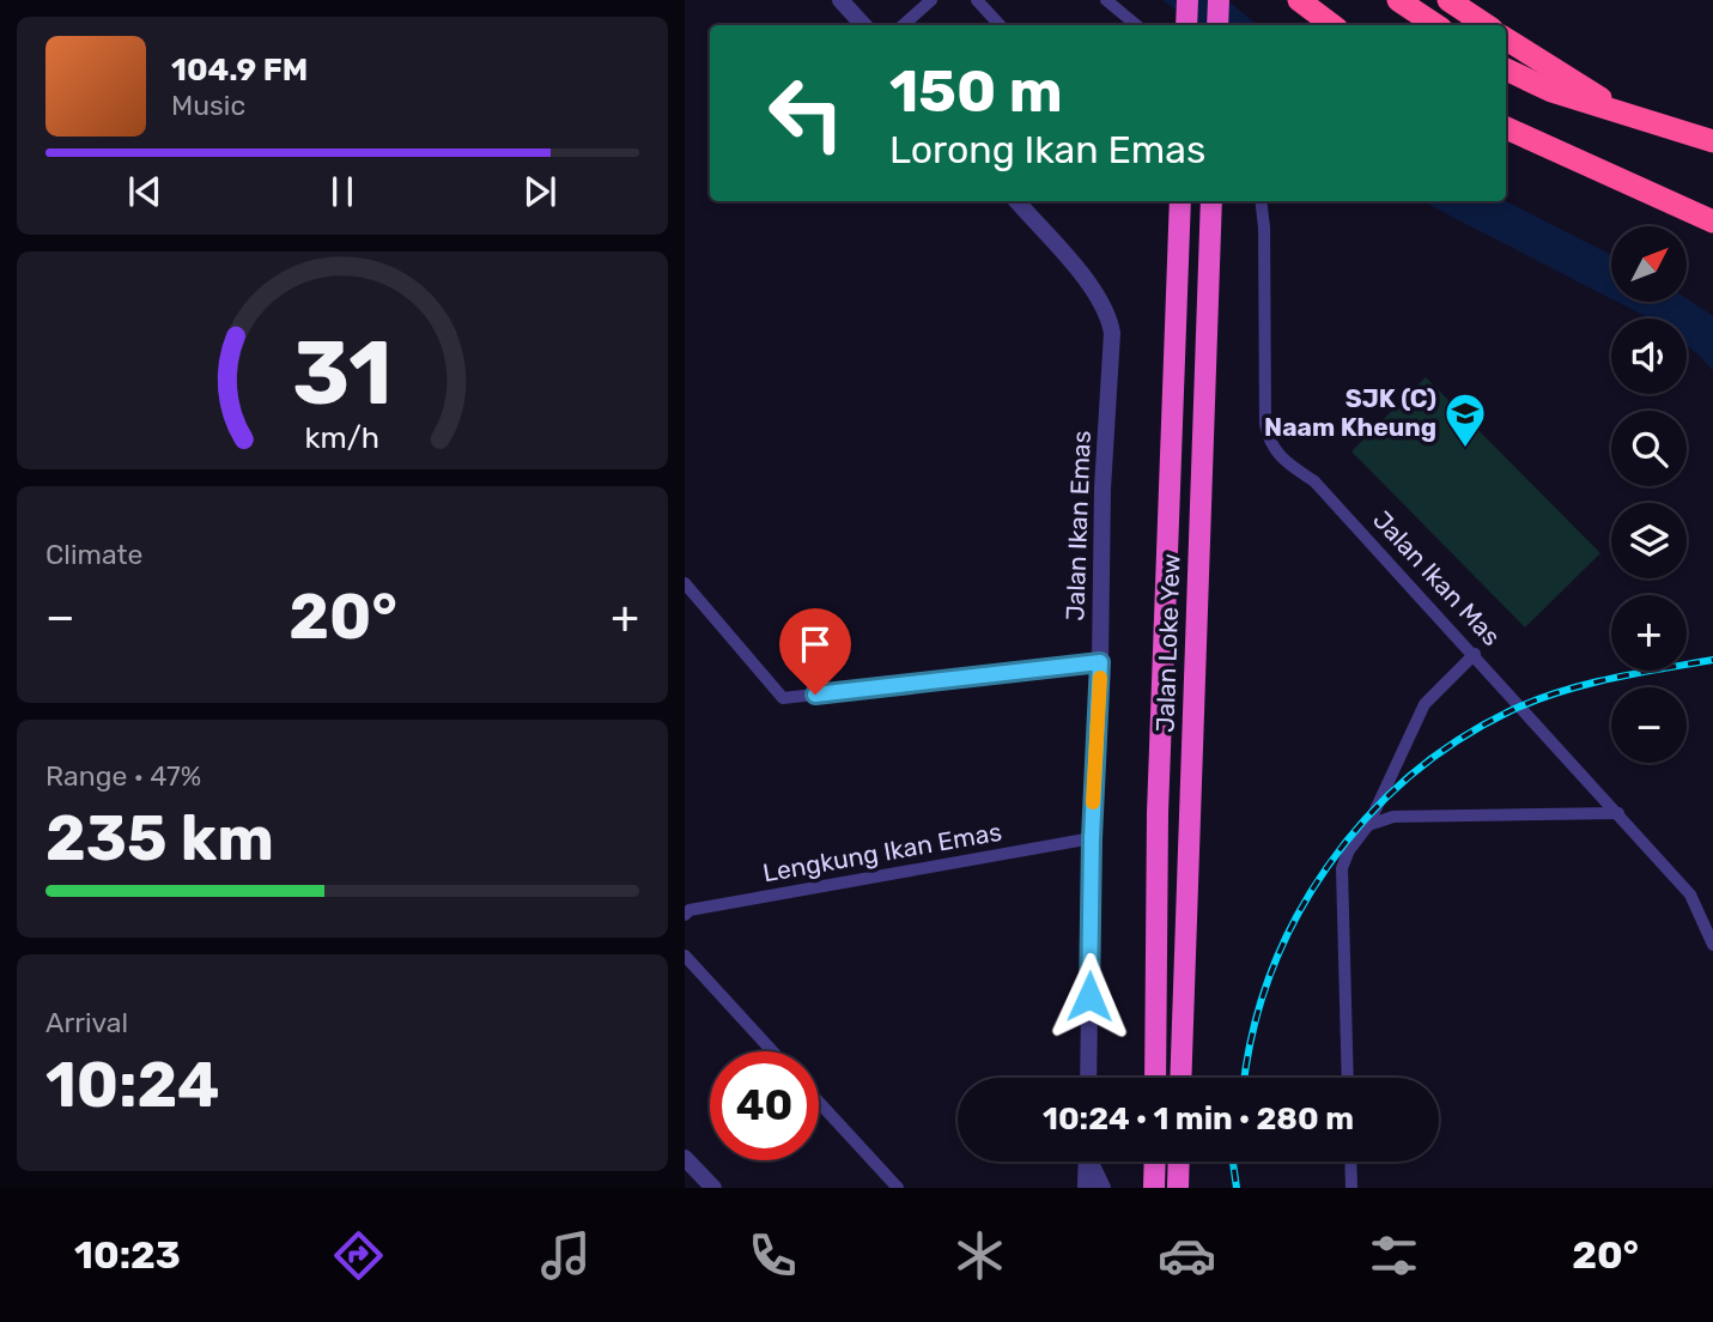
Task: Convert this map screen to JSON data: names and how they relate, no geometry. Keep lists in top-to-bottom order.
{
  "streets": {
    "highway": ["Jalan Loke Yew"],
    "street": ["Jalan Ikan Emas", "Jalan Ikan Mas", "Lengkung Ikan Emas"]
  },
  "crossings": [
    ["Jalan Ikan Emas", "Lengkung Ikan Emas"]
  ],
  "places": {
    "school or university": ["SJK (C) Naam Kheung"]
  },
  "north": "top right",
  "page": {
    "turn": ["150 m", "Lorong Ikan Emas"],
    "song": ["104.9 FM", "Music"],
    "map_buttons": ["+", "−"],
    "tile": [
      "Climate",
      ["Range · 47%", "235 km"],
      ["Arrival", "10:24"]
    ],
    "heat": ["−", "20°", "+"],
    "limit": "40",
    "trip": "10:24 · 1 min · 280 m",
    "tabs": ["10:23", "20°"],
    "gauge": ["31", "km/h"]
  }
}
